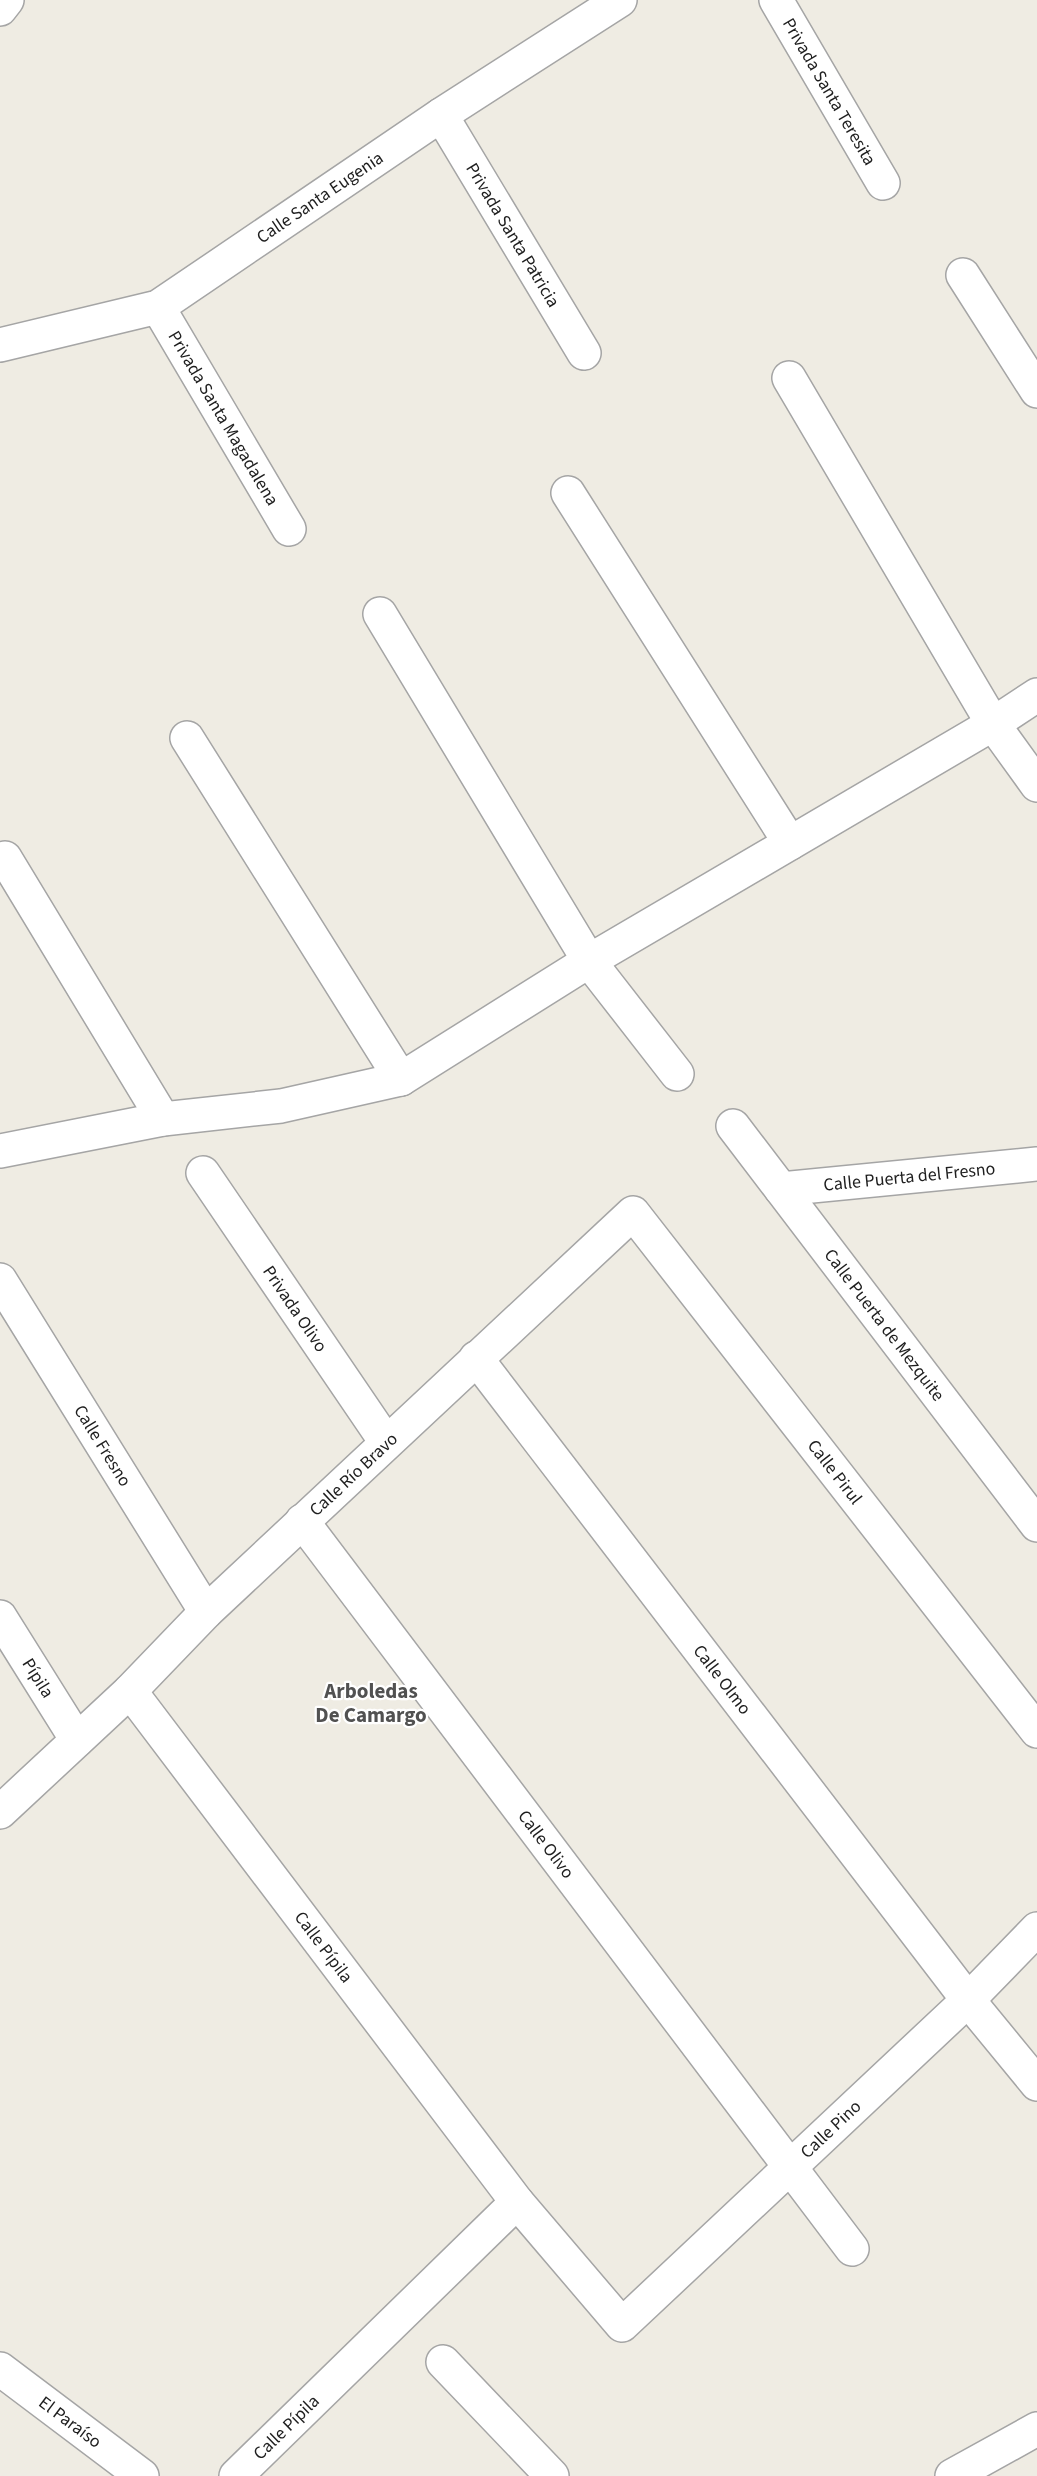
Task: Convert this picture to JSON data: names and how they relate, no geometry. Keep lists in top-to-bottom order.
{
  "streets": {
    "street": [
      "Privada Santa Teresita",
      "Calle Santa Eugenia",
      "Privada Santa Patricia",
      "Privada Santa Magadalena",
      "Calle Puerta del Fresno",
      "Privada Olivo",
      "Calle Puerta de Mezquite",
      "Calle Fresno",
      "Calle Pirul",
      "Calle Río Bravo",
      "Pípila",
      "Calle Olmo",
      "Calle Olivo",
      "Calle Pípila",
      "Calle Pino",
      "El Paraíso"
    ]
  },
  "crossings": [
    ["Calle Santa Eugenia", "Privada Santa Patricia"],
    ["Calle Santa Eugenia", "Privada Santa Magadalena"],
    ["Calle Puerta del Fresno", "Calle Puerta de Mezquite"],
    ["Privada Olivo", "Calle Río Bravo"],
    ["Calle Fresno", "Calle Río Bravo"],
    ["Calle Pirul", "Calle Río Bravo"],
    ["Calle Río Bravo", "Pípila"],
    ["Calle Río Bravo", "Calle Olmo"],
    ["Calle Río Bravo", "Calle Olivo"],
    ["Calle Río Bravo", "Calle Pípila"],
    ["Calle Olmo", "Calle Pino"],
    ["Calle Olivo", "Calle Pino"],
    ["Calle Pípila", "Calle Pino"]
  ],
  "districts": ["Arboledas De Camargo"]
}
